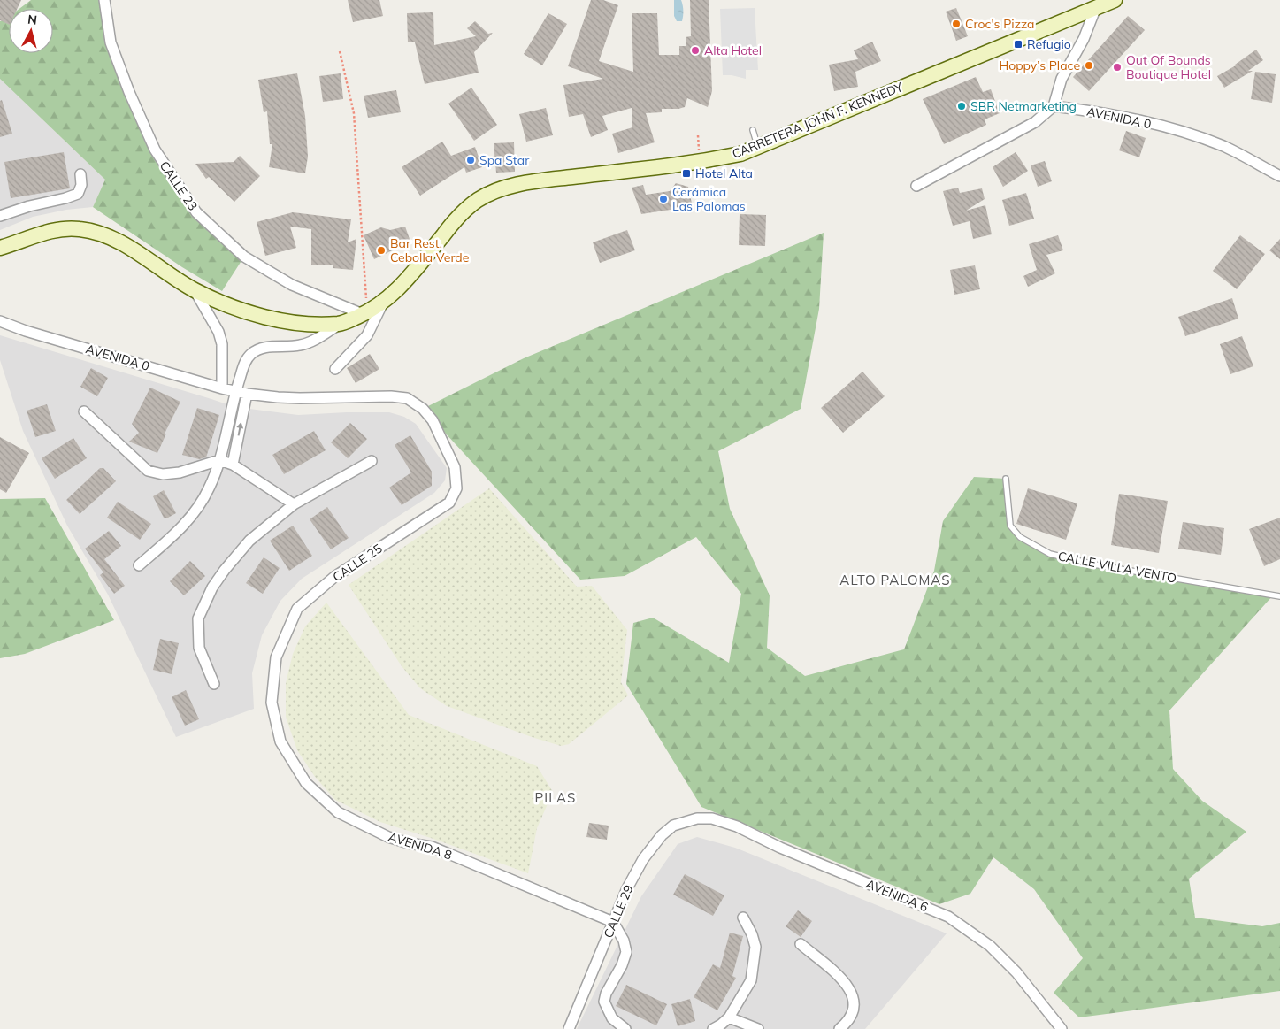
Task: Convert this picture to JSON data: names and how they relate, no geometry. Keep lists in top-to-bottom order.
{
  "streets": {
    "main road": ["CARRETERA JOHN F. KENNEDY"],
    "street": [
      "AVENIDA 0",
      "CALLE 23",
      "CALLE 25",
      "AVENIDA 8",
      "AVENIDA 6",
      "CALLE 29"
    ],
    "lane": ["CALLE VILLA VENTO"]
  },
  "crossings": [
    ["AVENIDA 0", "CALLE 25"],
    ["CARRETERA JOHN F. KENNEDY", "CALLE 23"],
    ["CALLE 25", "AVENIDA 8"],
    ["AVENIDA 8", "CALLE 29"],
    ["AVENIDA 6", "CALLE 29"]
  ],
  "districts": ["ALTO PALOMAS", "PILAS"],
  "places": {
    "other": [
      "Croc's Pizza",
      "Alta Hotel",
      "Hoppy’s Place",
      "Out Of Bounds Boutique Hotel",
      "SBR Netmarketing",
      "Spa Star",
      "Cerámica Las Palomas",
      "Bar Rest. Cebolla Verde"
    ],
    "transit": ["Refugio", "Hotel Alta"]
  },
  "north": "top"
}
